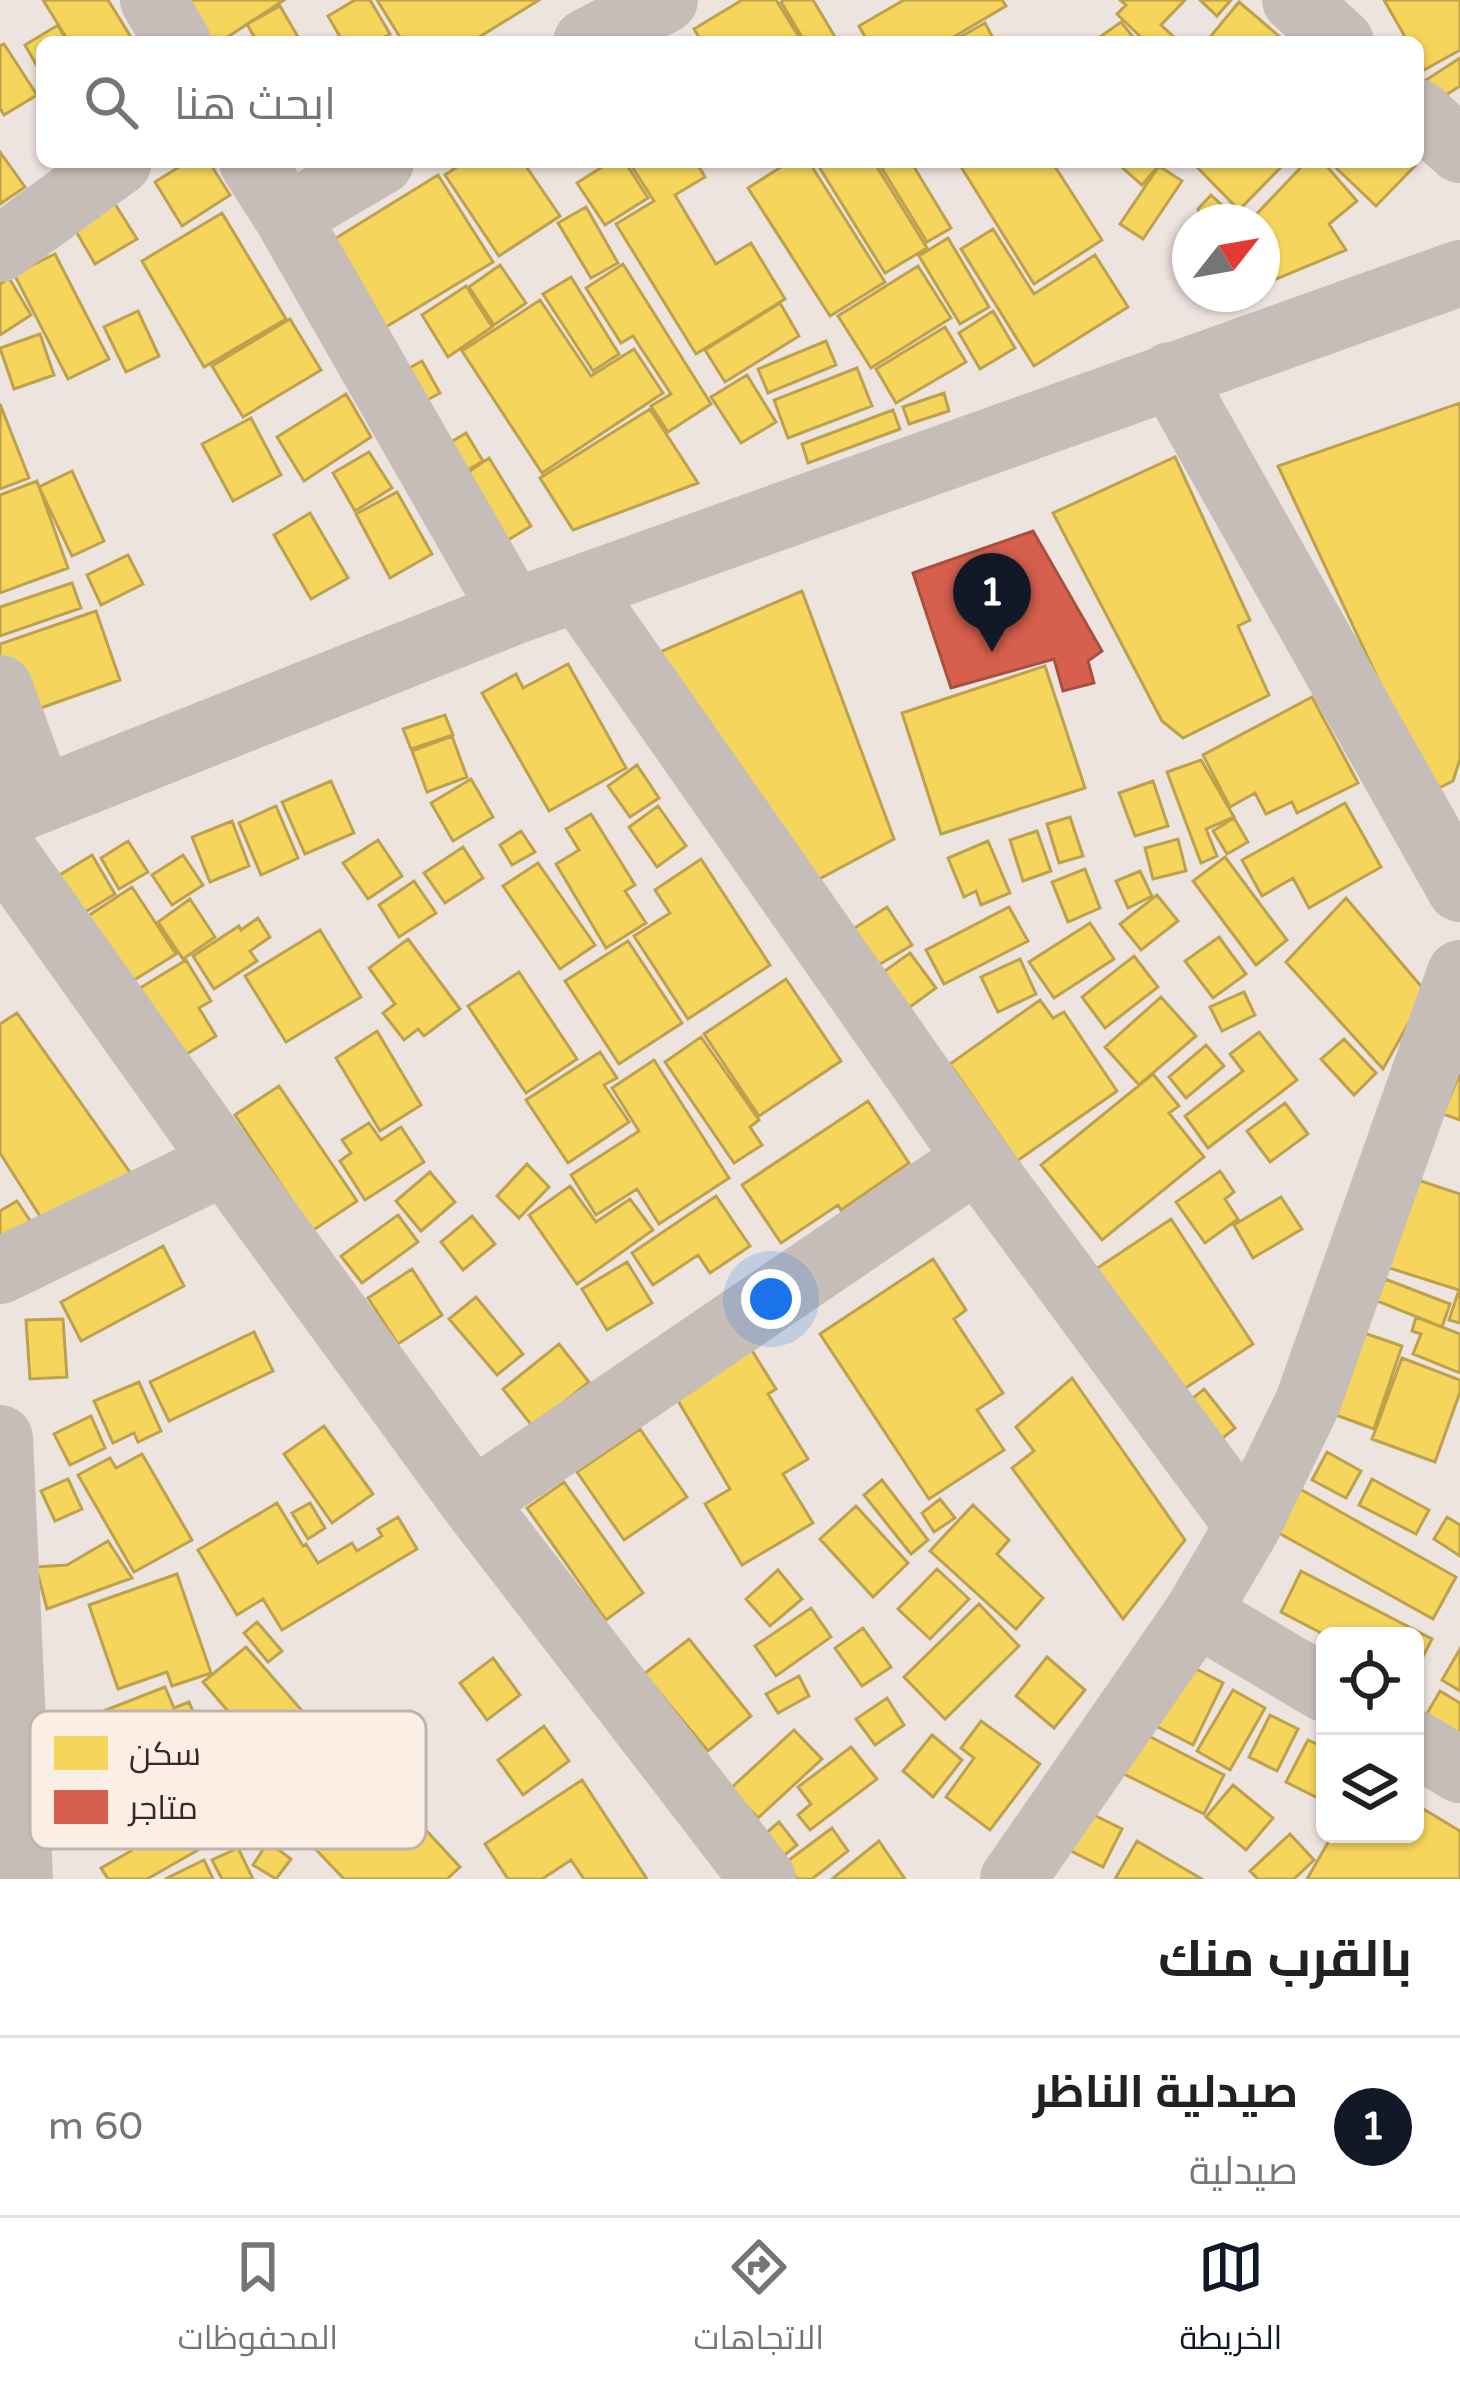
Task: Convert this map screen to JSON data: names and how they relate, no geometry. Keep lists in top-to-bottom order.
{
  "legend": ["سكن", "متاجر"],
  "north": "top right",
  "page": {
    "search": "ابحث هنا",
    "pins": "1",
    "heading": "بالقرب منك",
    "list": [
      {
        "mark": "1",
        "name": "صيدلية الناظر",
        "note": "صيدلية",
        "value": "60 m"
      }
    ],
    "nav": ["الخريطة", "الاتجاهات", "المحفوظات"]
  }
}
